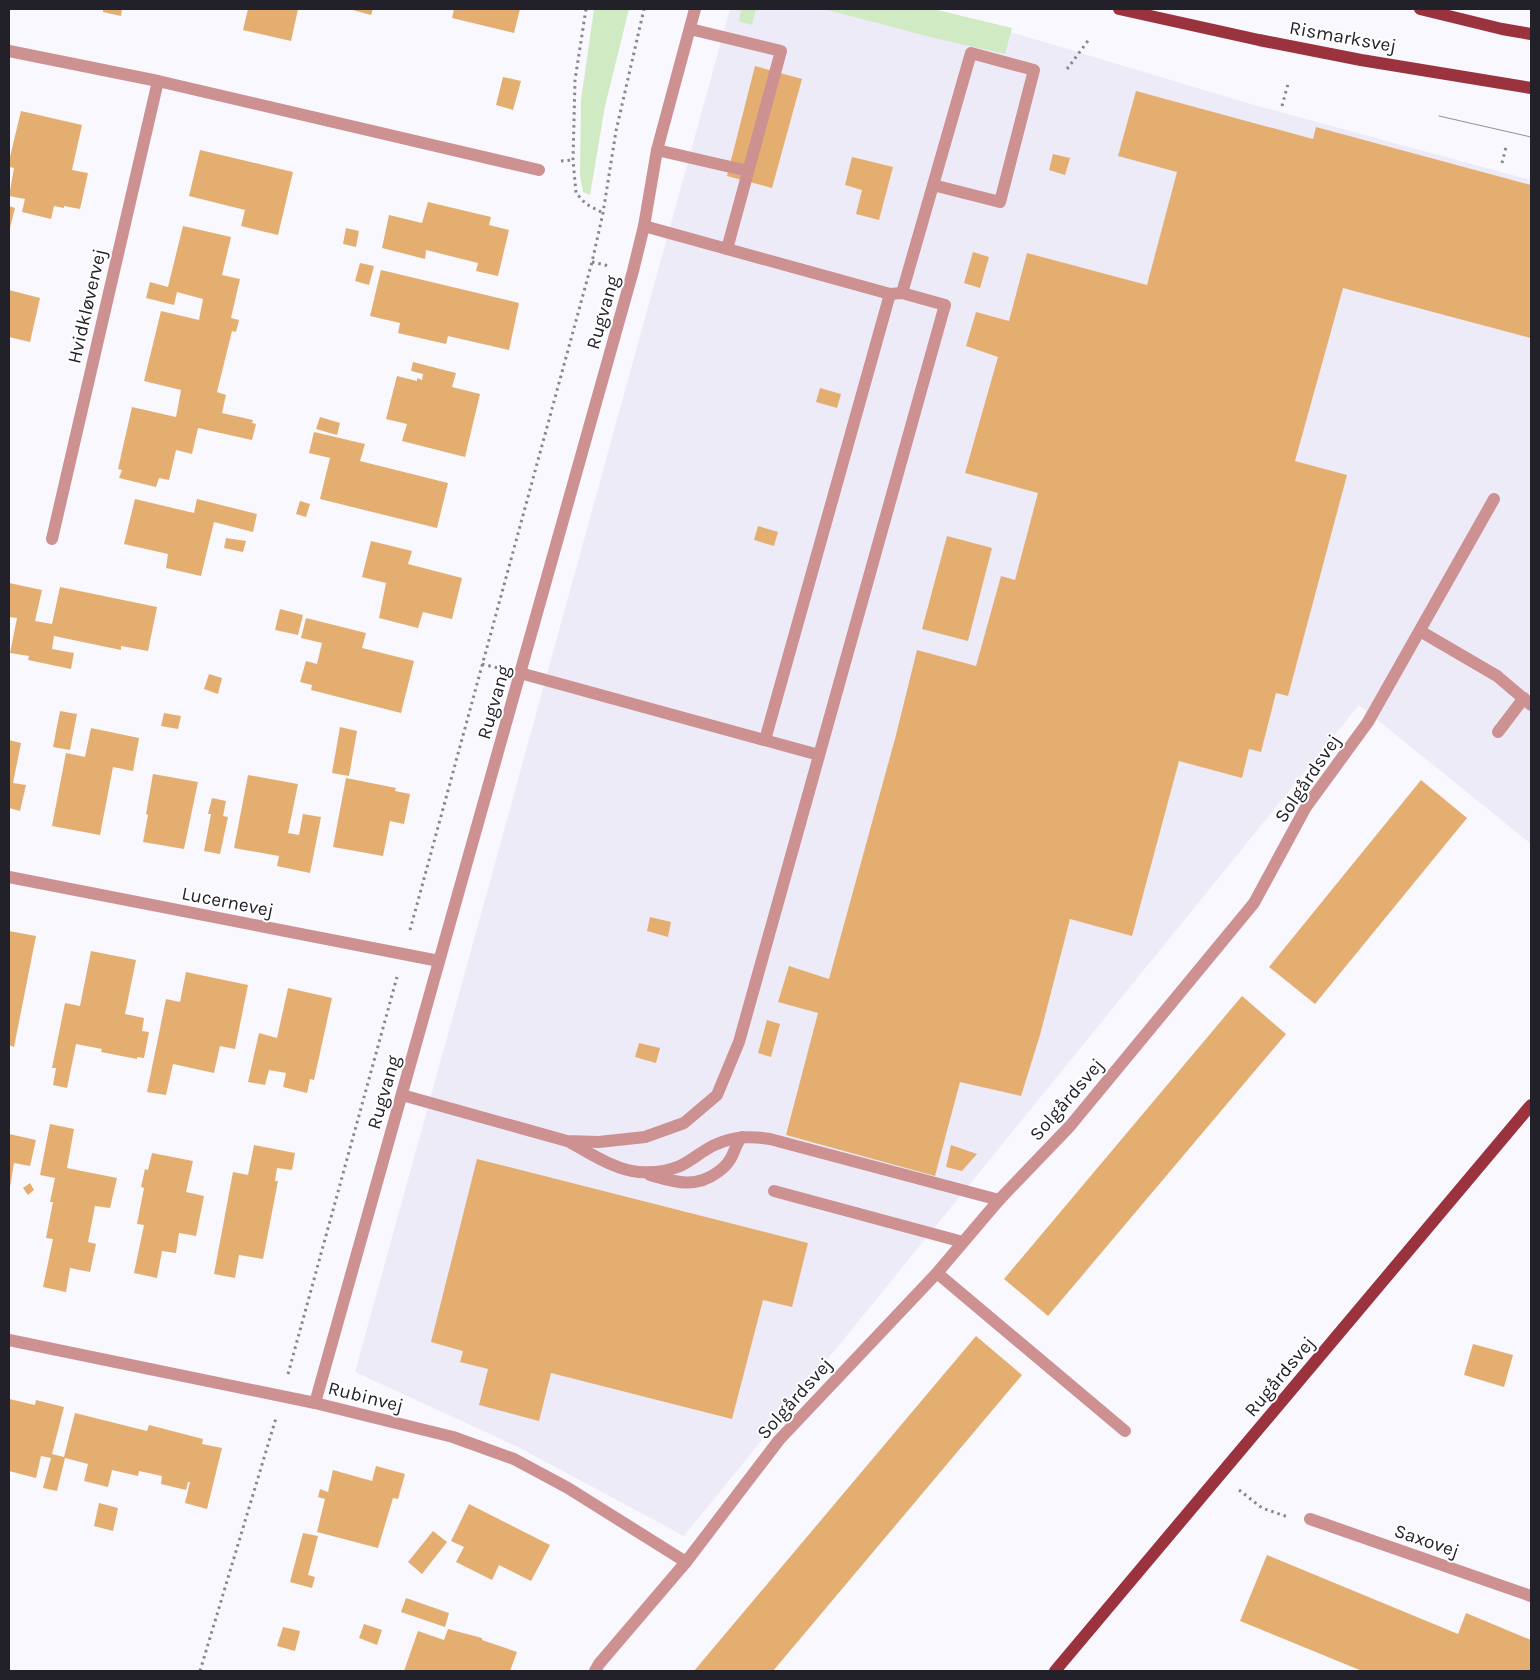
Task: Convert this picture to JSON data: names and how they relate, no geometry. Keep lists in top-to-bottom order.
{
  "streets": {
    "main road": ["Rismarksvej", "Rugårdsvej"],
    "street": [
      "Hvidkløvervej",
      "Rugvang",
      "Solgårdsvej",
      "Lucernevej",
      "Rubinvej",
      "Saxovej"
    ]
  },
  "crossings": [
    ["Rugvang", "Lucernevej"],
    ["Rugvang", "Rubinvej"],
    ["Solgårdsvej", "Rubinvej"]
  ]
}
